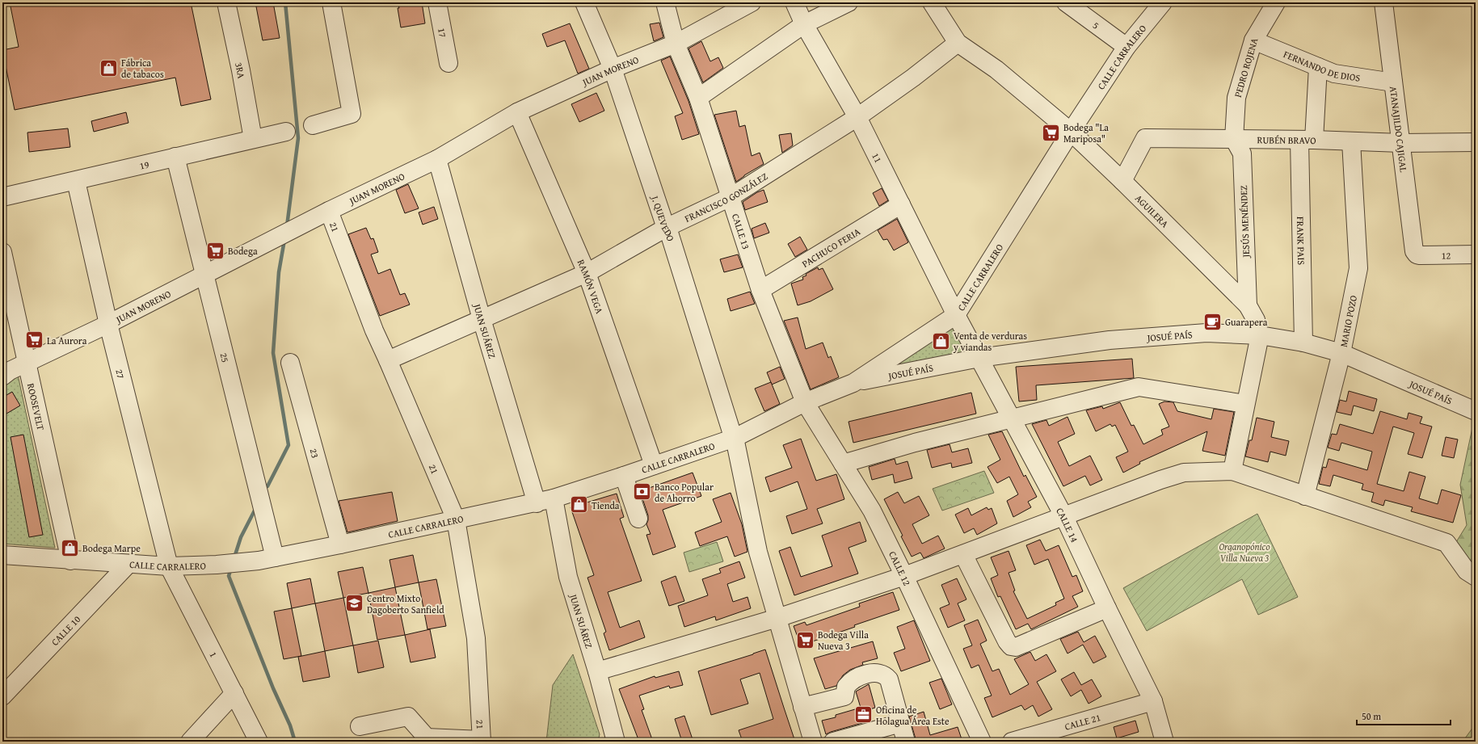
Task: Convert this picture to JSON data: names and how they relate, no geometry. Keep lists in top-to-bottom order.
{
  "streets": {
    "street": [
      "5",
      "17",
      "CALLE CARRALERO",
      "FERNANDO DE DIOS",
      "PEDRO ROJENA",
      "3RA",
      "JUAN MORENO",
      "ATANAJILDO CAJIGAL",
      "RUBÉN BRAVO",
      "11",
      "19",
      "FRANCISCO GONZÁLEZ",
      "AGUILERA",
      "J. QUEVEDO",
      "JESÚS MENÉNDEZ",
      "21",
      "CALLE 13",
      "FRANK PAIS",
      "PACHUCO FERIA",
      "12",
      "RAMÓN VEGA",
      "MARIO POZO",
      "JUAN SUÁREZ",
      "JOSUÉ PAÍS",
      "25",
      "27",
      "ROOSEVELT",
      "23",
      "CALLE 14",
      "CALLE 12",
      "CALLE 10",
      "1",
      "CALLE 21"
    ]
  },
  "crossings": [
    ["5", "CALLE CARRALERO"],
    ["CALLE CARRALERO", "11"],
    ["CALLE CARRALERO", "AGUILERA"],
    ["CALLE CARRALERO", "J. QUEVEDO"],
    ["CALLE CARRALERO", "21"],
    ["CALLE CARRALERO", "CALLE 13"],
    ["CALLE CARRALERO", "RAMÓN VEGA"],
    ["CALLE CARRALERO", "JUAN SUÁREZ"],
    ["CALLE CARRALERO", "JOSUÉ PAÍS"],
    ["CALLE CARRALERO", "25"],
    ["CALLE CARRALERO", "27"],
    ["CALLE CARRALERO", "ROOSEVELT"],
    ["CALLE CARRALERO", "23"],
    ["CALLE CARRALERO", "CALLE 14"],
    ["CALLE CARRALERO", "CALLE 12"],
    ["CALLE CARRALERO", "CALLE 10"],
    ["CALLE CARRALERO", "1"],
    ["FERNANDO DE DIOS", "PEDRO ROJENA"],
    ["FERNANDO DE DIOS", "ATANAJILDO CAJIGAL"],
    ["FERNANDO DE DIOS", "FRANK PAIS"],
    ["PEDRO ROJENA", "RUBÉN BRAVO"],
    ["PEDRO ROJENA", "JESÚS MENÉNDEZ"],
    ["3RA", "19"],
    ["JUAN MORENO", "J. QUEVEDO"],
    ["JUAN MORENO", "21"],
    ["JUAN MORENO", "CALLE 13"],
    ["JUAN MORENO", "RAMÓN VEGA"],
    ["JUAN MORENO", "JUAN SUÁREZ"],
    ["JUAN MORENO", "25"],
    ["JUAN MORENO", "27"],
    ["JUAN MORENO", "ROOSEVELT"],
    ["ATANAJILDO CAJIGAL", "RUBÉN BRAVO"],
    ["ATANAJILDO CAJIGAL", "12"],
    ["RUBÉN BRAVO", "AGUILERA"],
    ["RUBÉN BRAVO", "JESÚS MENÉNDEZ"],
    ["RUBÉN BRAVO", "FRANK PAIS"],
    ["RUBÉN BRAVO", "MARIO POZO"],
    ["11", "FRANCISCO GONZÁLEZ"],
    ["11", "PACHUCO FERIA"],
    ["11", "CALLE 14"],
    ["19", "25"],
    ["19", "27"],
    ["FRANCISCO GONZÁLEZ", "AGUILERA"],
    ["FRANCISCO GONZÁLEZ", "J. QUEVEDO"],
    ["FRANCISCO GONZÁLEZ", "21"],
    ["FRANCISCO GONZÁLEZ", "CALLE 13"],
    ["FRANCISCO GONZÁLEZ", "RAMÓN VEGA"],
    ["FRANCISCO GONZÁLEZ", "JUAN SUÁREZ"],
    ["AGUILERA", "JESÚS MENÉNDEZ"],
    ["AGUILERA", "JOSUÉ PAÍS"],
    ["CALLE 13", "PACHUCO FERIA"],
    ["CALLE 13", "CALLE 12"],
    ["FRANK PAIS", "JOSUÉ PAÍS"],
    ["MARIO POZO", "JOSUÉ PAÍS"],
    ["JOSUÉ PAÍS", "CALLE 14"],
    ["27", "1"],
    ["CALLE 14", "CALLE 21"]
  ],
  "parks": ["Organopónico Villa Nueva 3"],
  "places": {
    "shop": [
      "Fábrica de tabacos",
      "Venta de verduras y viandas",
      "Tienda",
      "Bodega Marpe"
    ],
    "supermarket": [
      "Bodega \"La Mariposa\"",
      "Bodega",
      "La Aurora",
      "Bodega Villa Nueva 3"
    ],
    "cafe": ["Guarapera"],
    "bank": ["Banco Popular de Ahorro"],
    "school or university": ["Centro Mixto Dagoberto Sanfield"],
    "office": ["Oficina de Holagua Área Este"]
  },
  "scale_bar": "50 m"
}
